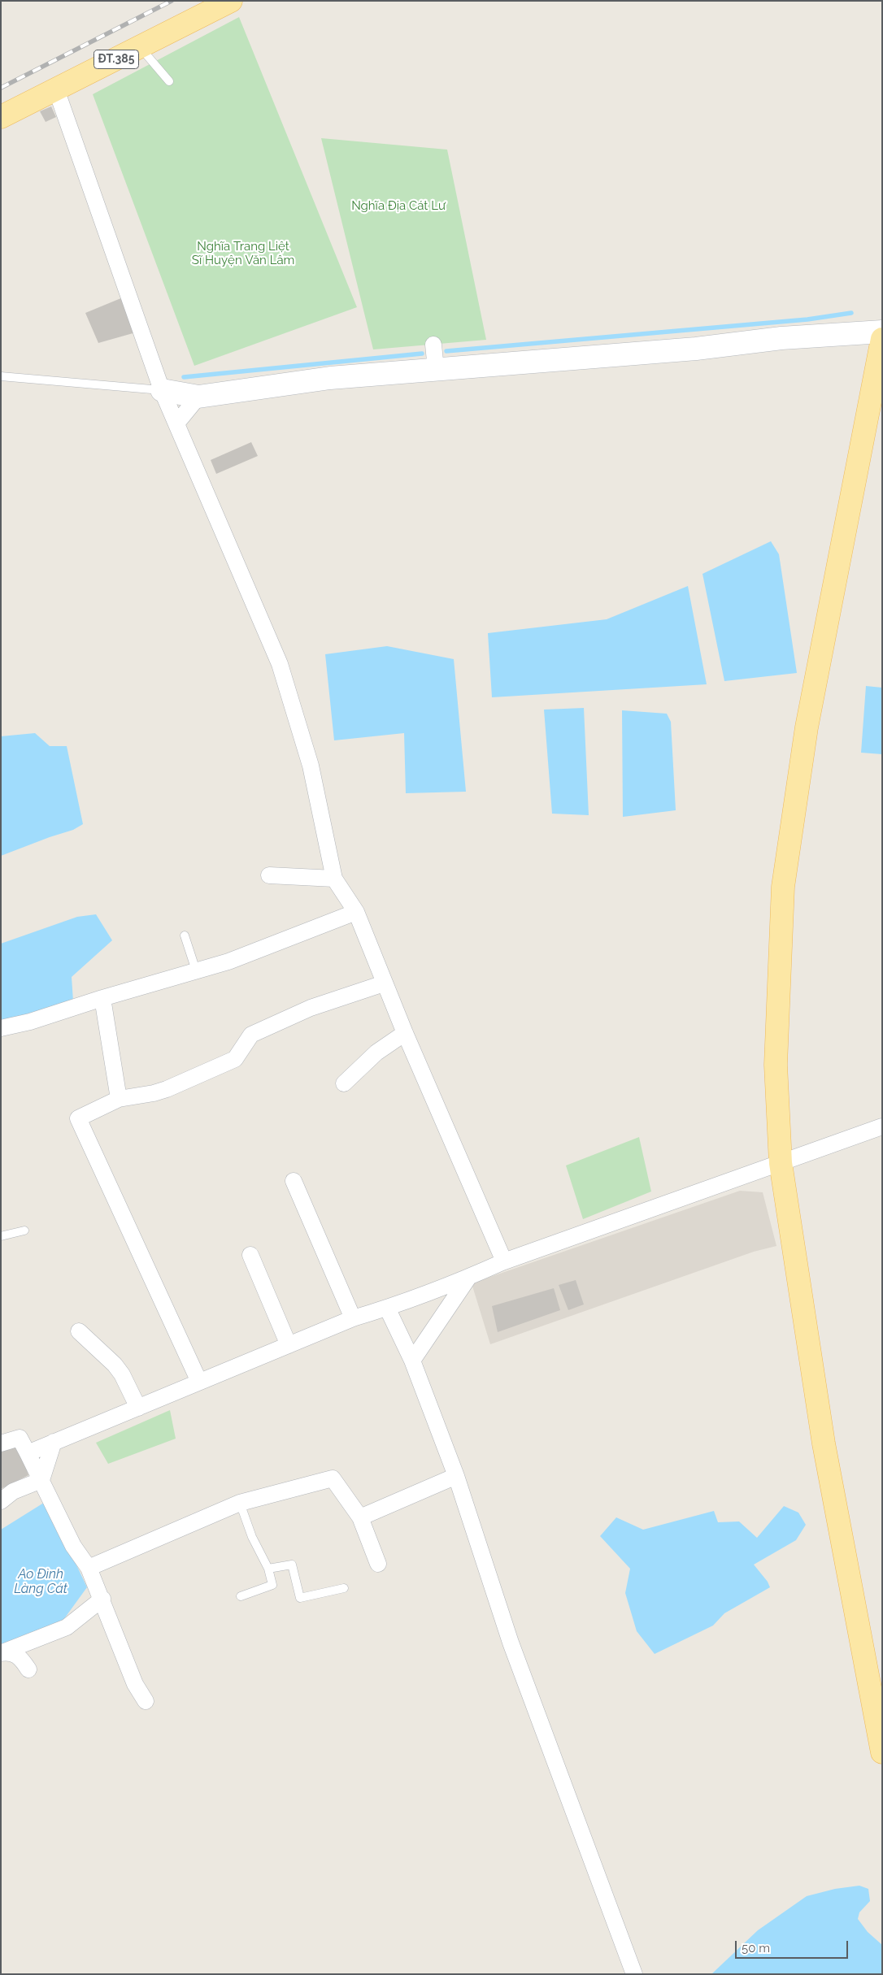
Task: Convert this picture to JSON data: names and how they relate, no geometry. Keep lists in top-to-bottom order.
{
  "streets": {
    "main road": ["ĐT.385"]
  },
  "water": ["Ao Đình Làng Cát"],
  "parks": ["Nghĩa Địa Cát Lư", "Nghĩa Trang Liệt Sĩ Huyện Văn Lâm"],
  "scale_bar": "50 m"
}
